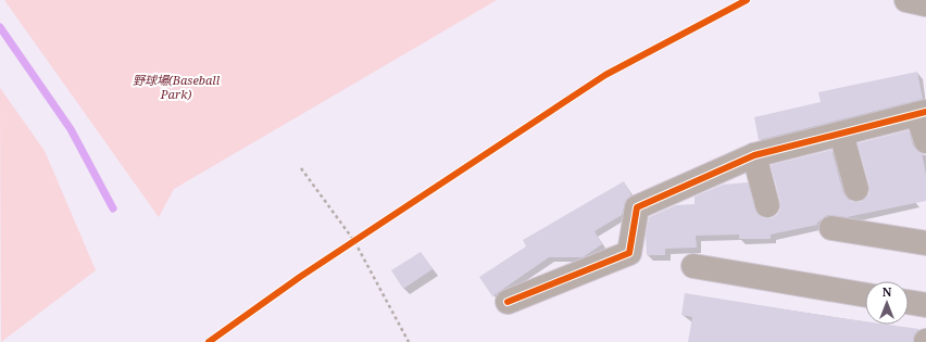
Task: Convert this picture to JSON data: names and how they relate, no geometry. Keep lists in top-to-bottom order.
{
  "parks": ["野球場(Baseball Park)"],
  "north": "top"
}
